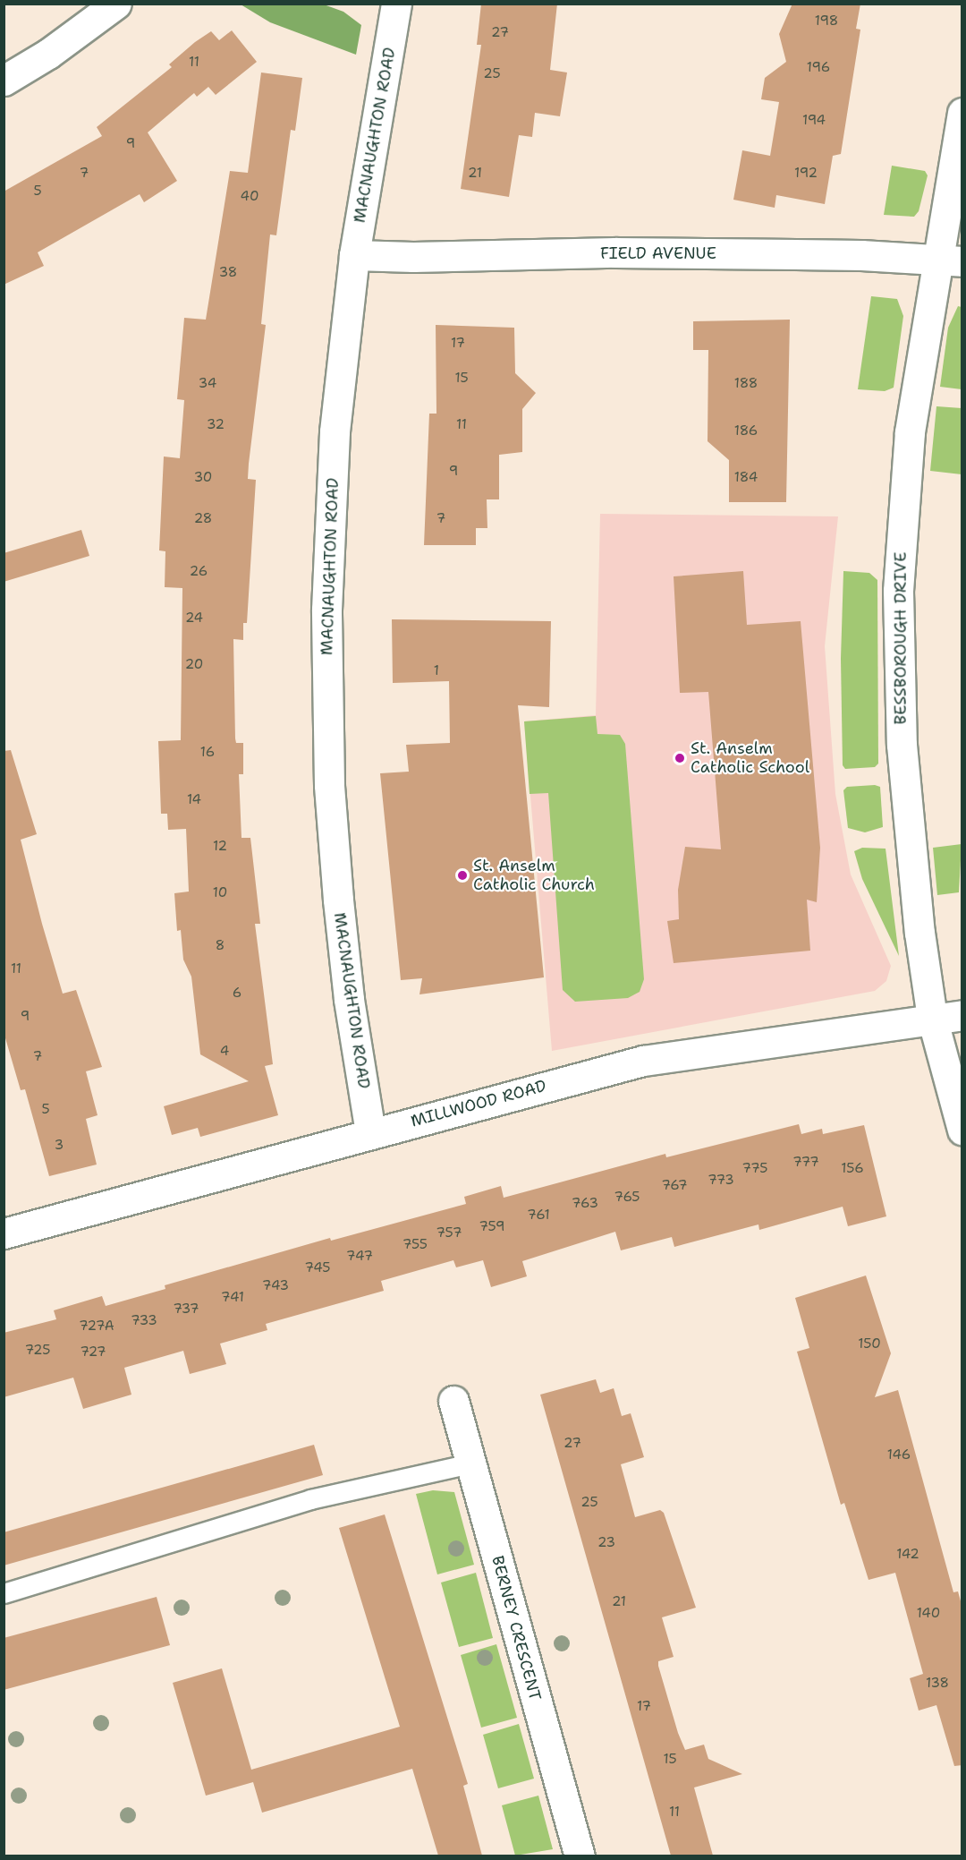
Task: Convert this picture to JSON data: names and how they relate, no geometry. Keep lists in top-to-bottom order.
{
  "streets": {
    "street": [
      "MACNAUGHTON ROAD",
      "FIELD AVENUE",
      "BESSBOROUGH DRIVE",
      "MILLWOOD ROAD",
      "BERNEY CRESCENT"
    ]
  },
  "crossings": [
    ["MACNAUGHTON ROAD", "FIELD AVENUE"],
    ["MACNAUGHTON ROAD", "MILLWOOD ROAD"],
    ["FIELD AVENUE", "BESSBOROUGH DRIVE"],
    ["BESSBOROUGH DRIVE", "MILLWOOD ROAD"]
  ],
  "places": ["St. Anselm Catholic School", "St. Anselm Catholic Church"],
  "house_numbers": [
    "198",
    "27",
    "11",
    "196",
    "25",
    "194",
    "9",
    "7",
    "21",
    "192",
    "5",
    "40",
    "38",
    "17",
    "15",
    "34",
    "188",
    "32",
    "11",
    "186",
    "9",
    "30",
    "184",
    "28",
    "7",
    "26",
    "24",
    "20",
    "1",
    "16",
    "14",
    "12",
    "10",
    "8",
    "11",
    "6",
    "9",
    "4",
    "7",
    "5",
    "3",
    "777",
    "775",
    "156",
    "773",
    "767",
    "765",
    "763",
    "761",
    "759",
    "757",
    "755",
    "747",
    "745",
    "743",
    "741",
    "737",
    "733",
    "727A",
    "150",
    "725",
    "727",
    "27",
    "146",
    "25",
    "23",
    "142",
    "21",
    "140",
    "138",
    "17",
    "15",
    "11"
  ]
}
